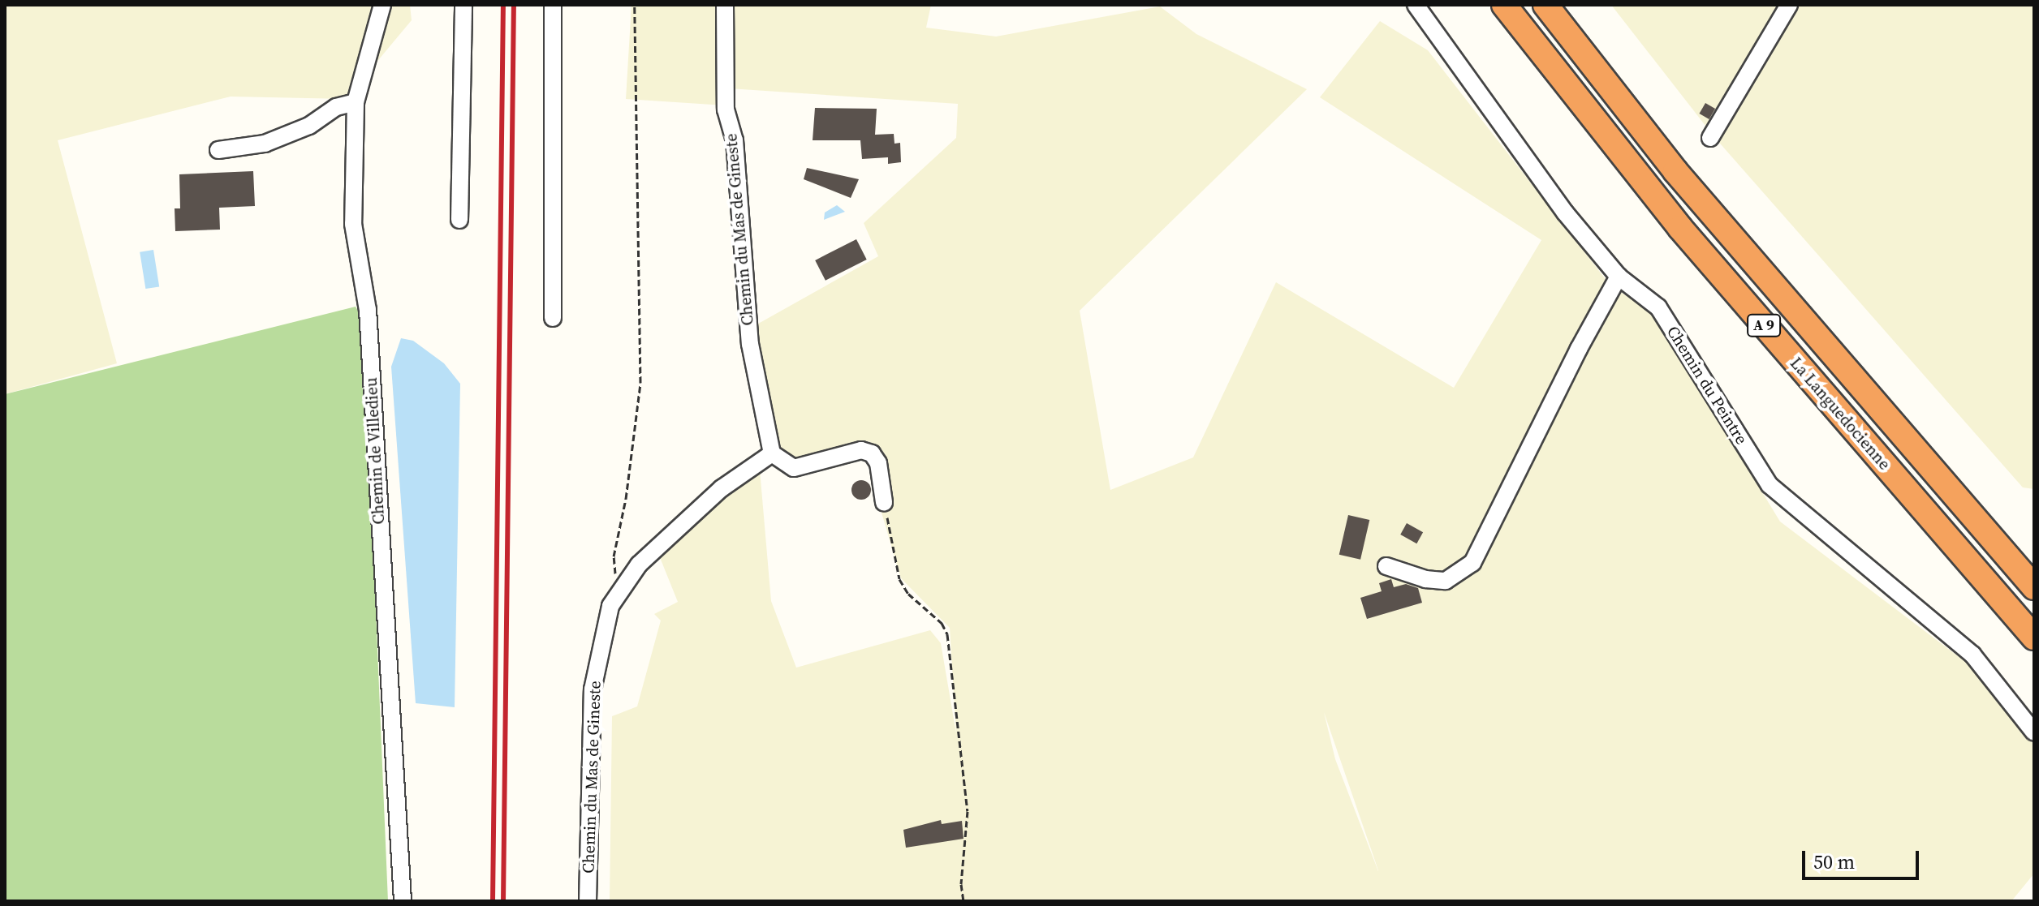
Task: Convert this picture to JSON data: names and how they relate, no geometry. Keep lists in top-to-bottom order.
{
  "streets": {
    "highway": ["A 9", "La Languedocienne"],
    "street": ["Chemin du Mas de Gineste", "Chemin du Peintre", "Chemin de Villedieu"]
  },
  "scale_bar": "50 m"
}
